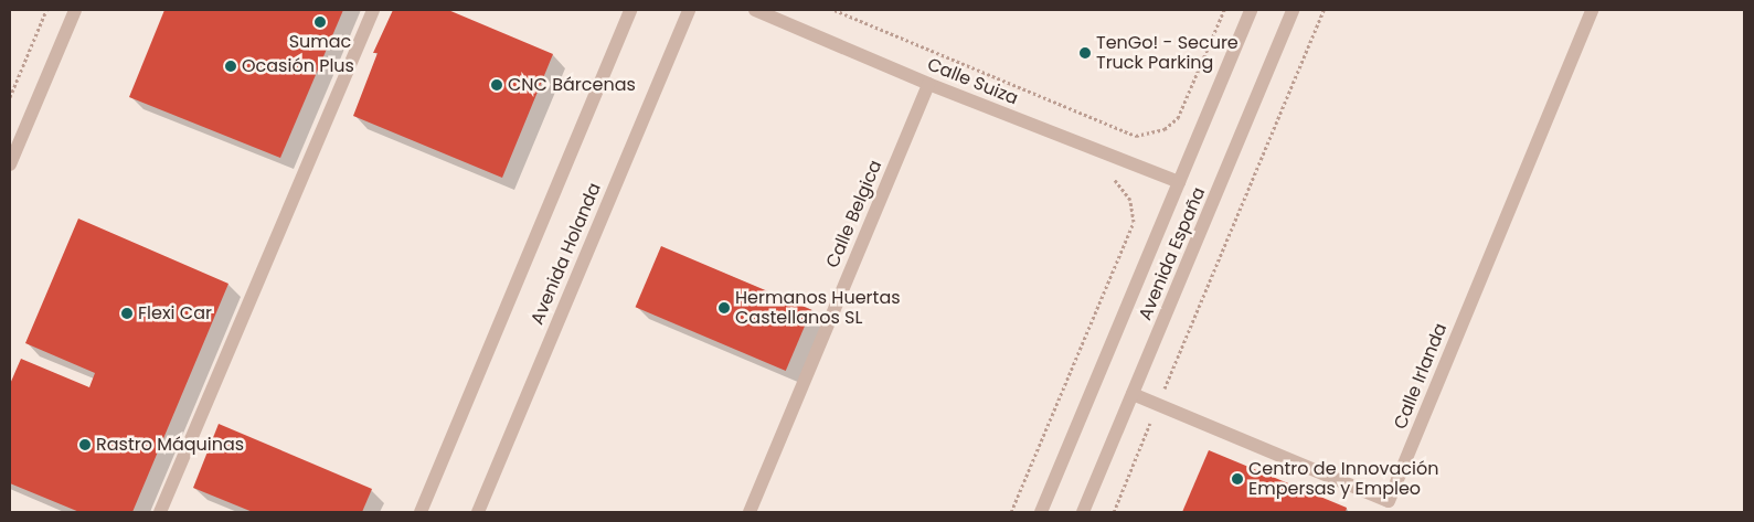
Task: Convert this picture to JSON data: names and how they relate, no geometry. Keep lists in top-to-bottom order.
{
  "streets": {
    "street": [
      "Calle Suiza",
      "Calle Belgica",
      "Avenida Holanda",
      "Avenida España",
      "Calle Irlanda"
    ]
  },
  "crossings": [
    ["Calle Suiza", "Calle Belgica"],
    ["Calle Suiza", "Avenida España"],
    ["Avenida España", "Calle Irlanda"]
  ],
  "places": [
    "Sumac",
    "TenGo! - Secure Truck Parking",
    "Ocasión Plus",
    "CNC Bárcenas",
    "Hermanos Huertas Castellanos SL",
    "Flexi Car",
    "Rastro Máquinas",
    "Centro de Innovación Empersas y Empleo"
  ]
}
